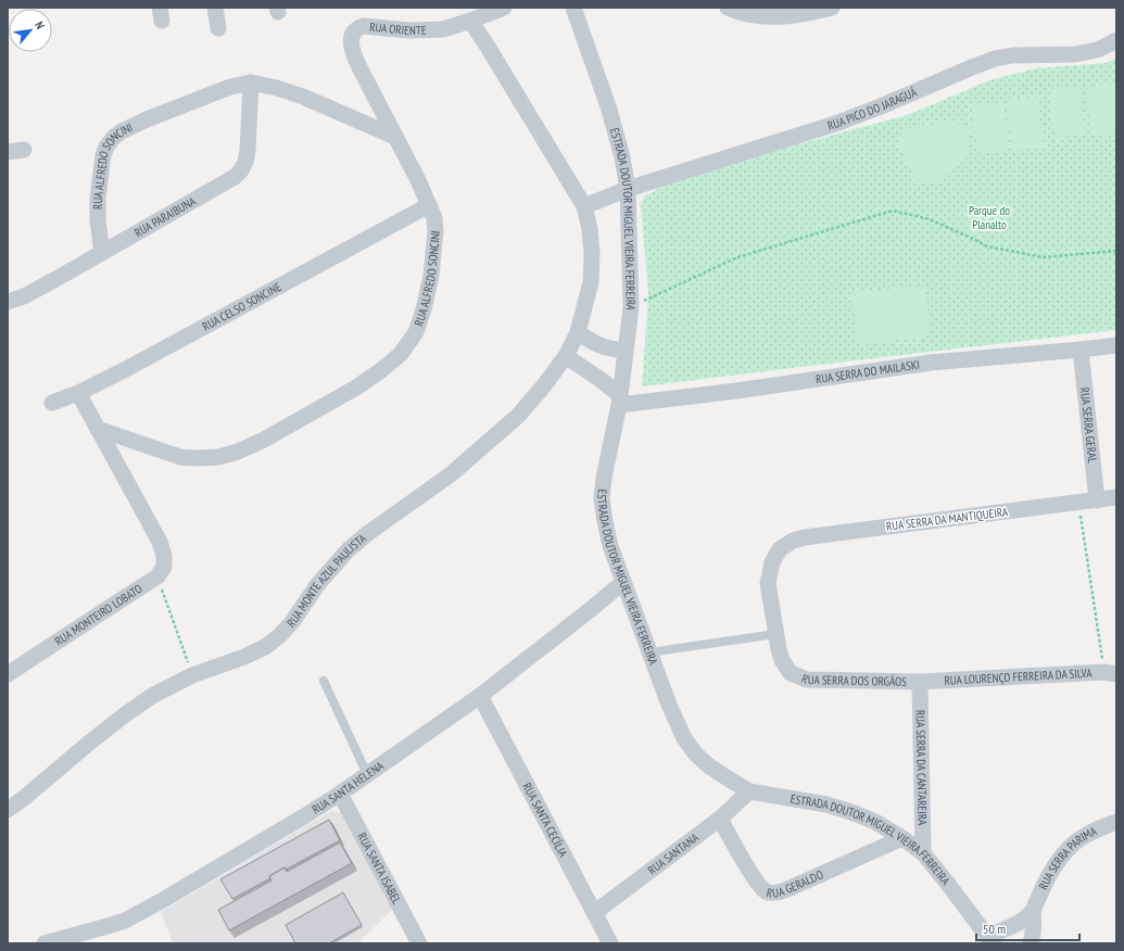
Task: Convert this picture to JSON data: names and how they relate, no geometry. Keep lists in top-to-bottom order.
{
  "streets": {
    "street": [
      "RUA ORIENTE",
      "RUA PICO DO JARAGUÁ",
      "RUA ALFREDO SONCINI",
      "RUA PARAIBUNA",
      "ESTRADA DOUTOR MIGUEL VIEIRA FERREIRA",
      "RUA CELSO SONCINE",
      "RUA SERRA DO MAILASKI",
      "RUA SERRA GERAL",
      "RUA SERRA DA MANTIQUEIRA",
      "RUA MONTE AZUL PAULISTA",
      "RUA MONTEIRO LOBATO",
      "RUA LOURENÇO FERREIRA DA SILVA",
      "RUA SERRA DOS ORGÃOS",
      "RUA SERRA DA CANTAREIRA",
      "RUA SANTA HELENA",
      "RUA SANTA CECÍLIA",
      "RUA SANTANA",
      "RUA SERRA PARIMA",
      "RUA SANTA ISABEL",
      "RUA GERALDO"
    ]
  },
  "crossings": [
    ["RUA ORIENTE", "RUA ALFREDO SONCINI"],
    ["RUA ORIENTE", "RUA MONTE AZUL PAULISTA"],
    ["RUA PICO DO JARAGUÁ", "ESTRADA DOUTOR MIGUEL VIEIRA FERREIRA"],
    ["RUA PICO DO JARAGUÁ", "RUA MONTE AZUL PAULISTA"],
    ["RUA ALFREDO SONCINI", "RUA PARAIBUNA"],
    ["RUA ALFREDO SONCINI", "RUA CELSO SONCINE"],
    ["ESTRADA DOUTOR MIGUEL VIEIRA FERREIRA", "RUA SERRA DO MAILASKI"],
    ["ESTRADA DOUTOR MIGUEL VIEIRA FERREIRA", "RUA SERRA DA CANTAREIRA"],
    ["ESTRADA DOUTOR MIGUEL VIEIRA FERREIRA", "RUA SANTA HELENA"],
    ["ESTRADA DOUTOR MIGUEL VIEIRA FERREIRA", "RUA SANTANA"],
    ["ESTRADA DOUTOR MIGUEL VIEIRA FERREIRA", "RUA SERRA PARIMA"],
    ["ESTRADA DOUTOR MIGUEL VIEIRA FERREIRA", "RUA GERALDO"],
    ["RUA SERRA DO MAILASKI", "RUA SERRA GERAL"],
    ["RUA SERRA GERAL", "RUA SERRA DA MANTIQUEIRA"],
    ["RUA SERRA DA MANTIQUEIRA", "RUA SERRA DOS ORGÃOS"],
    ["RUA LOURENÇO FERREIRA DA SILVA", "RUA SERRA DOS ORGÃOS"],
    ["RUA LOURENÇO FERREIRA DA SILVA", "RUA SERRA DA CANTAREIRA"],
    ["RUA SERRA DOS ORGÃOS", "RUA SERRA DA CANTAREIRA"],
    ["RUA SANTA HELENA", "RUA SANTA CECÍLIA"],
    ["RUA SANTA HELENA", "RUA SANTA ISABEL"],
    ["RUA SANTA CECÍLIA", "RUA SANTANA"],
    ["RUA SANTANA", "RUA GERALDO"]
  ],
  "parks": ["Parque do Planalto"],
  "scale_bar": "50 m",
  "north": "top right"
}
